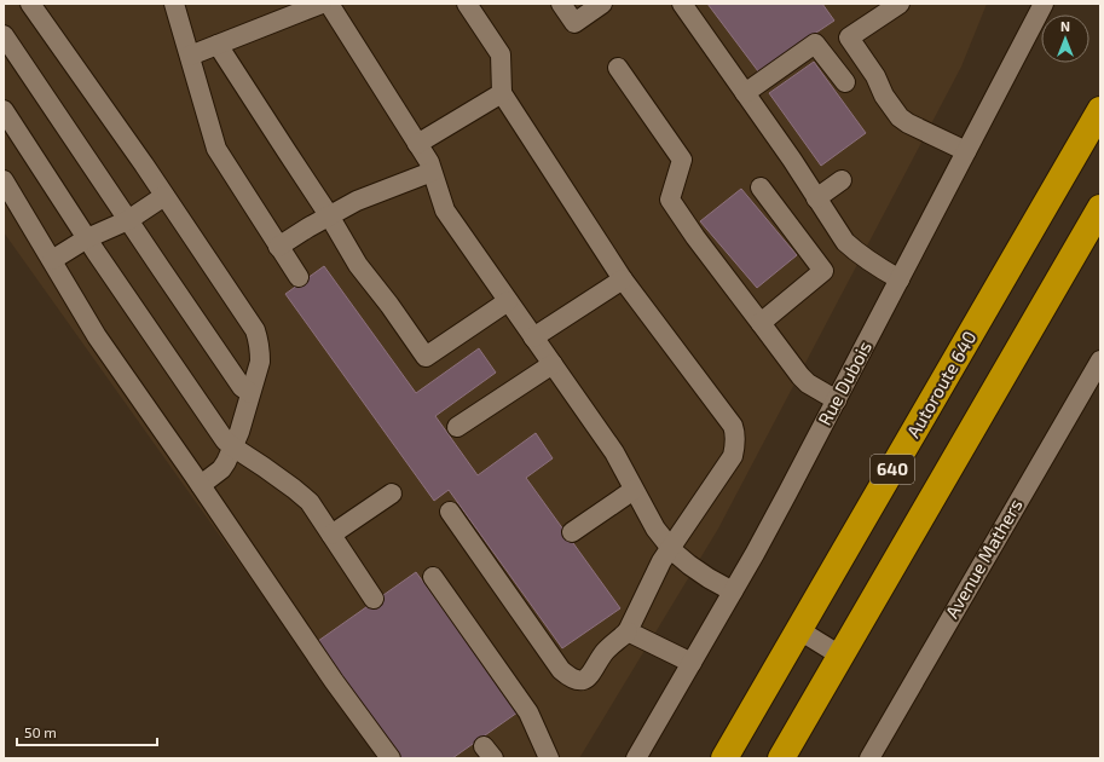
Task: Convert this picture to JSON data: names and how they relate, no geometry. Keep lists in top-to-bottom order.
{
  "streets": {
    "highway": ["Autoroute 640", "640"],
    "street": ["Rue Dubois", "Avenue Mathers"]
  },
  "scale_bar": "50 m",
  "north": "top"
}
